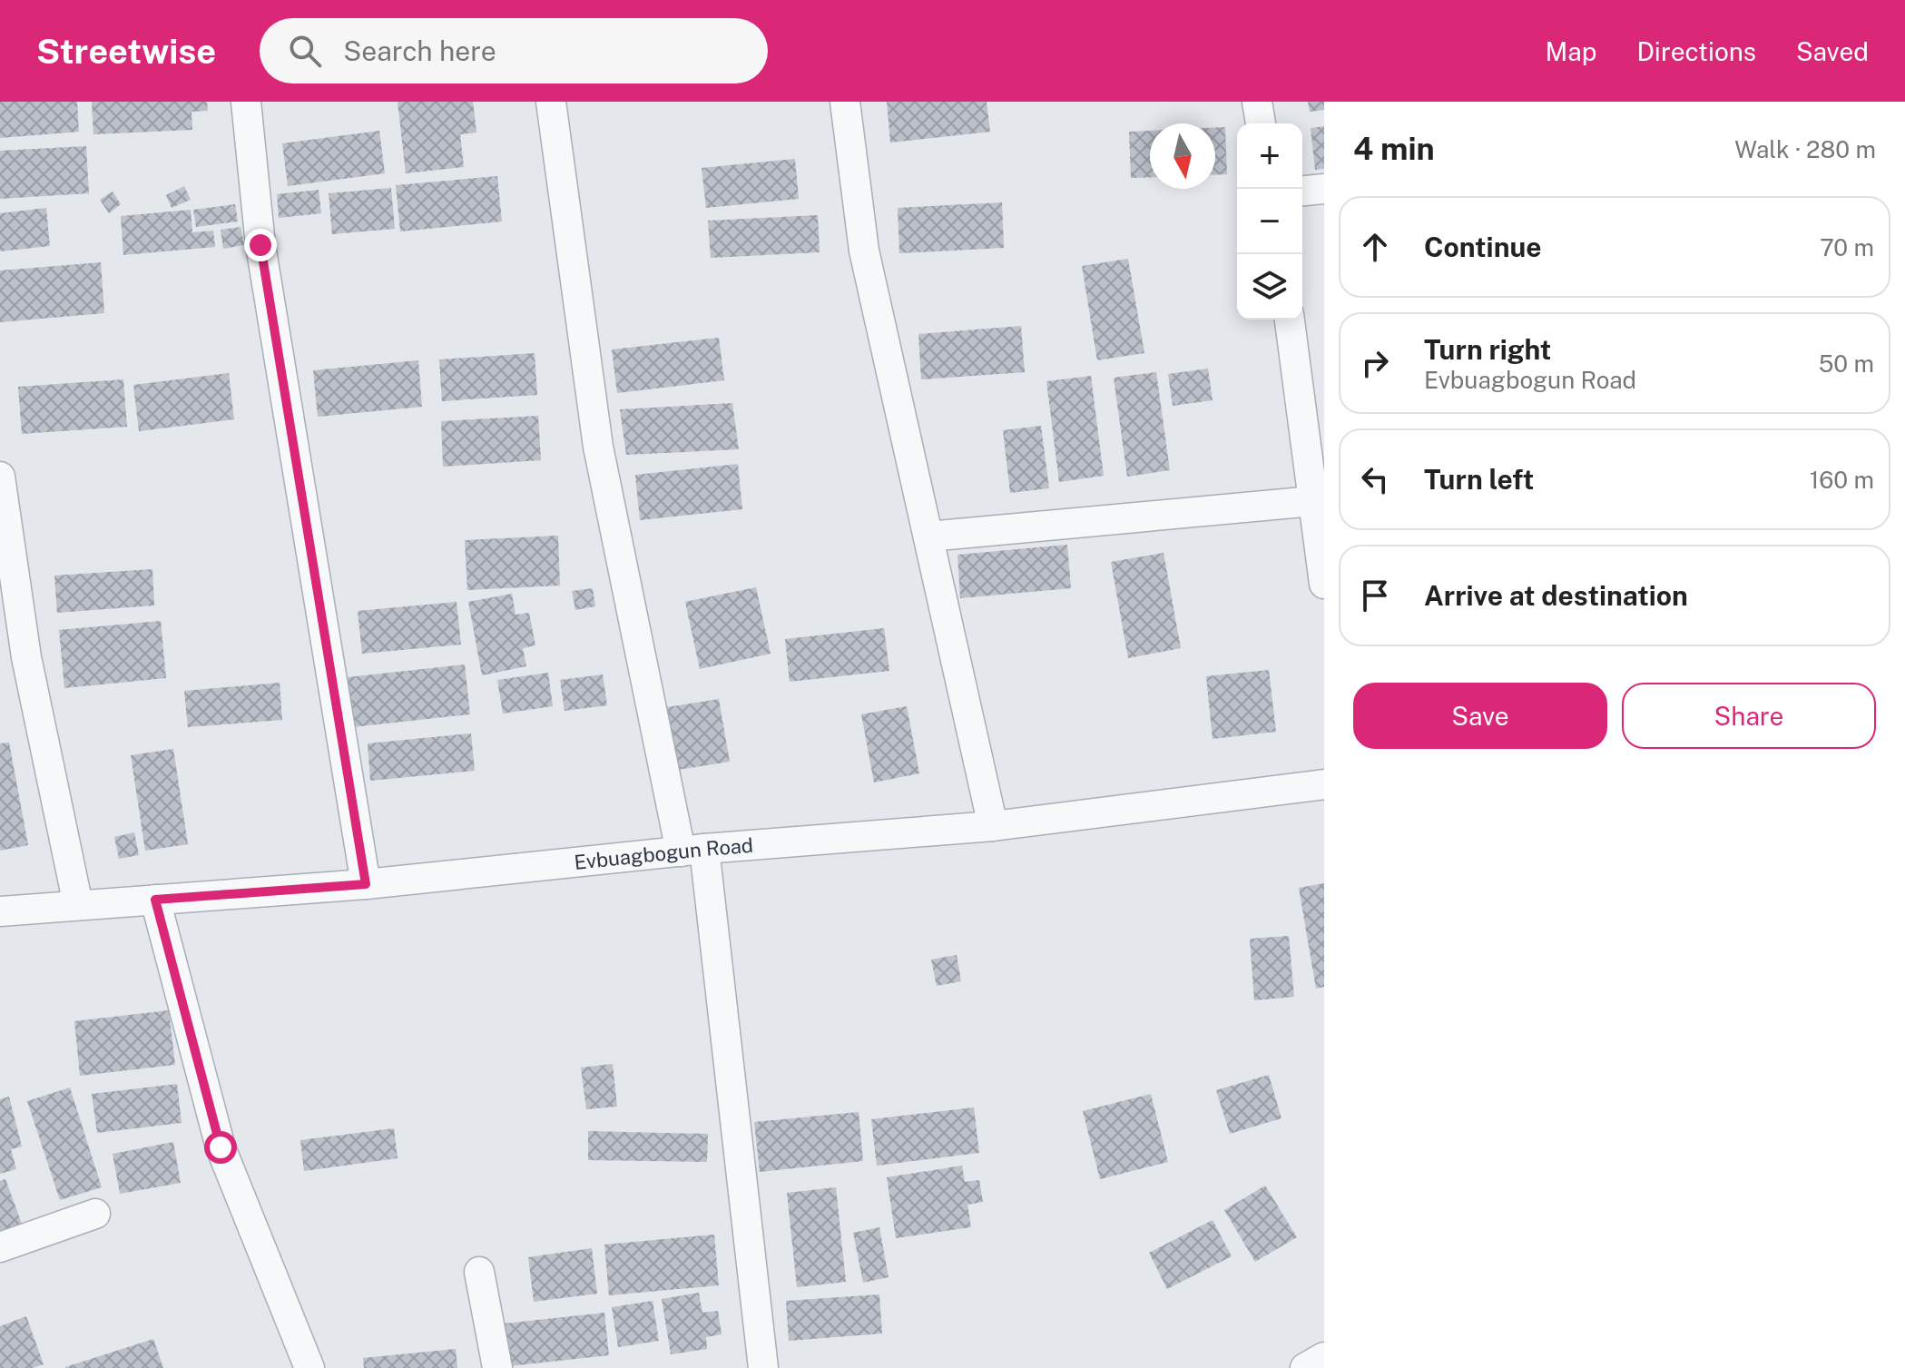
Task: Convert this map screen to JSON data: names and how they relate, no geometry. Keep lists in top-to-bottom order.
{
  "streets": {
    "street": ["Evbuagbogun Road"]
  },
  "north": "bottom",
  "page": {
    "header": "Streetwise",
    "search": "Search here",
    "nav": ["Map", "Directions", "Saved"],
    "heading": ["4 min", "Walk · 280 m"],
    "map_buttons": ["+", "−"],
    "list": [
      ["Continue", "70 m"],
      ["Turn right", "Evbuagbogun Road", "50 m"],
      ["Turn left", "160 m"],
      "Arrive at destination"
    ],
    "buttons": ["Save", "Share"]
  }
}
